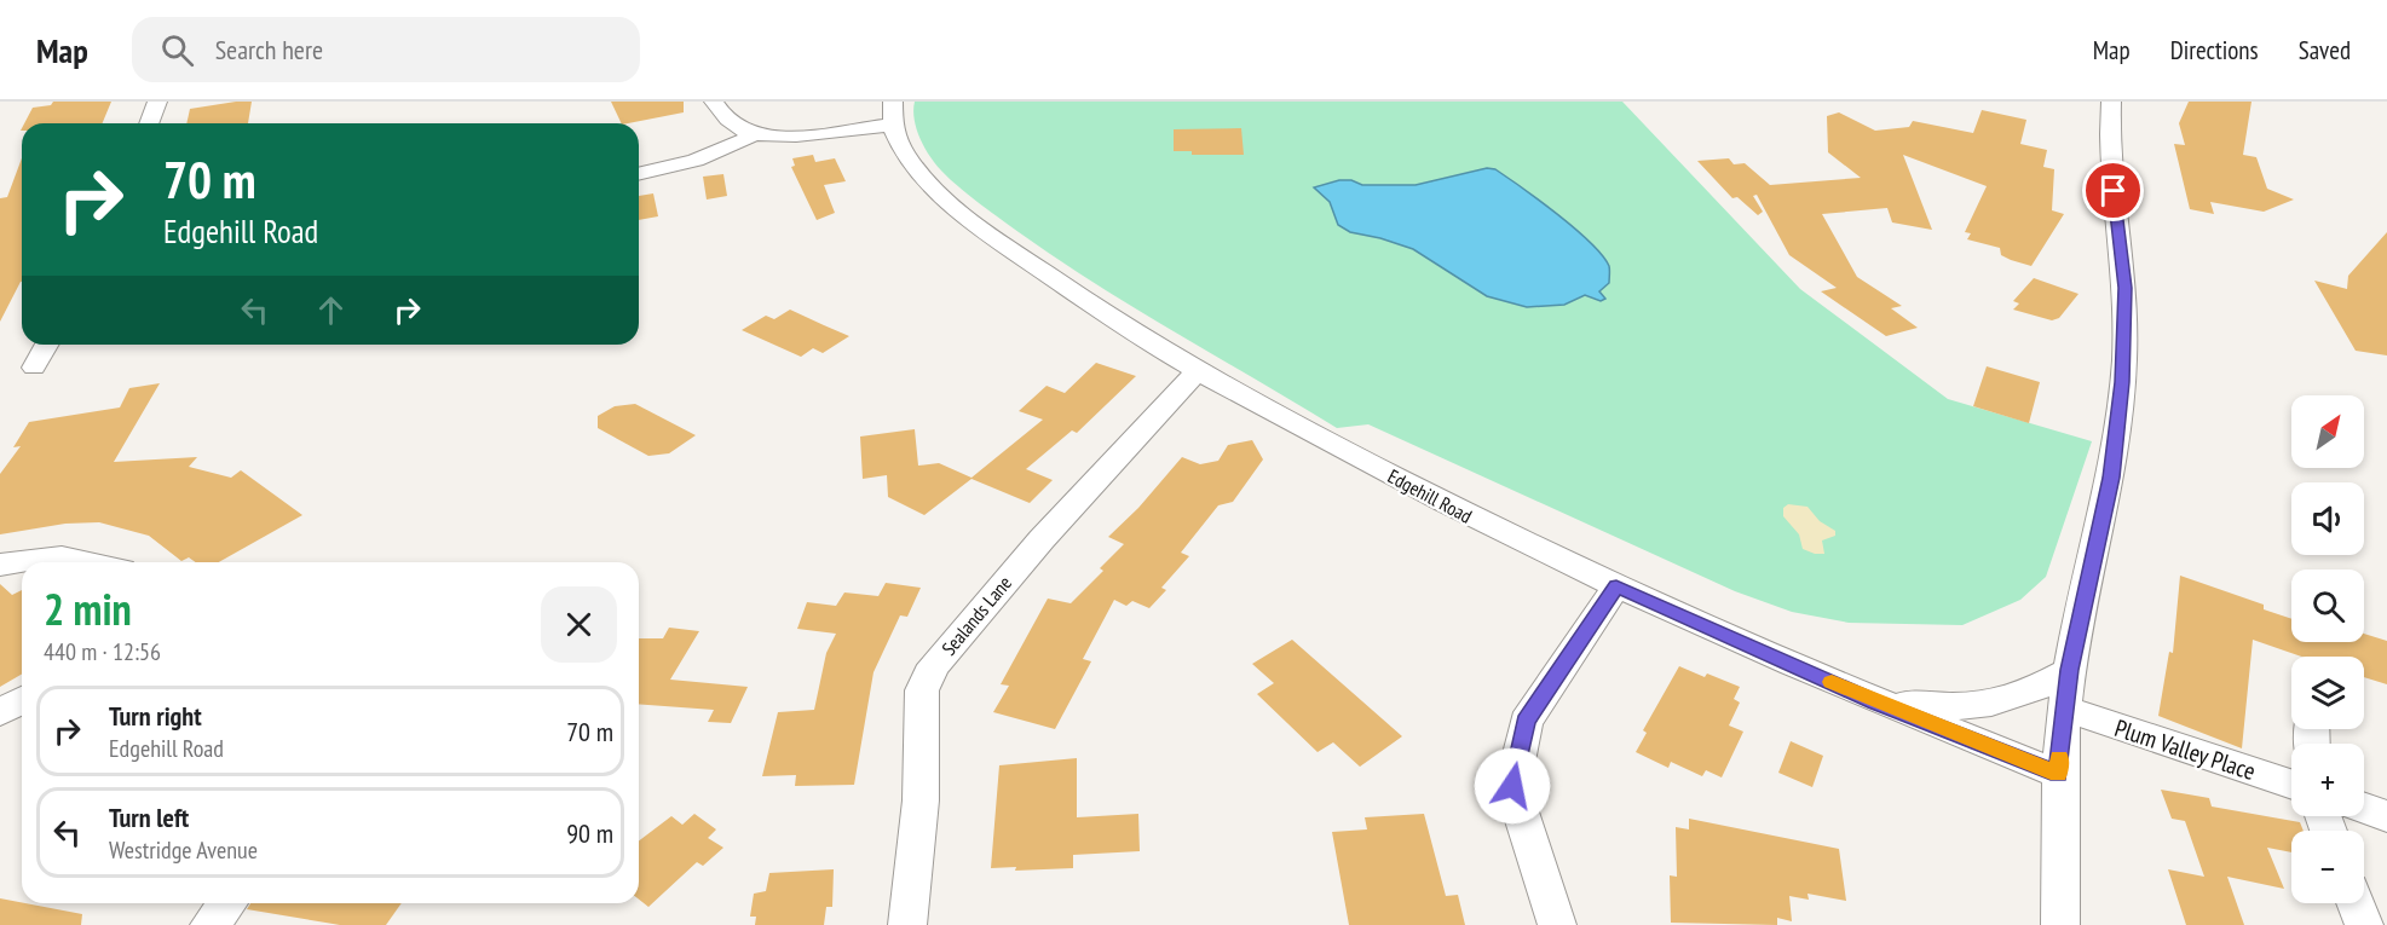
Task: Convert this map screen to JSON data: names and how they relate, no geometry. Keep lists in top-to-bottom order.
{
  "streets": {
    "street": ["Edgehill Road", "Sealands Lane", "Plum Valley Place"]
  },
  "crossings": [
    ["Edgehill Road", "Sealands Lane"]
  ],
  "north": "top right",
  "page": {
    "header": "Map",
    "search": "Search here",
    "nav": ["Map", "Directions", "Saved"],
    "turn": ["70 m", "Edgehill Road"],
    "map_buttons": ["+", "−"],
    "heading": ["2 min", "440 m · 12:56"],
    "list": [
      {
        "name": "Turn right",
        "note": "Edgehill Road",
        "value": "70 m"
      },
      {
        "name": "Turn left",
        "note": "Westridge Avenue",
        "value": "90 m"
      }
    ]
  }
}
